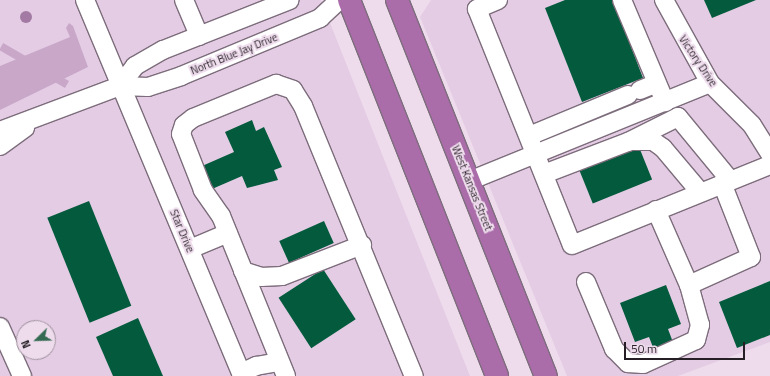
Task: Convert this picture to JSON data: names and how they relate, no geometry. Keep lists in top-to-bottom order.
{
  "streets": {
    "highway": ["West Kansas Street"],
    "street": ["North Blue Jay Drive", "Victory Drive", "Star Drive"]
  },
  "crossings": [
    ["North Blue Jay Drive", "Star Drive"]
  ],
  "scale_bar": "50 m",
  "north": "bottom left"
}
